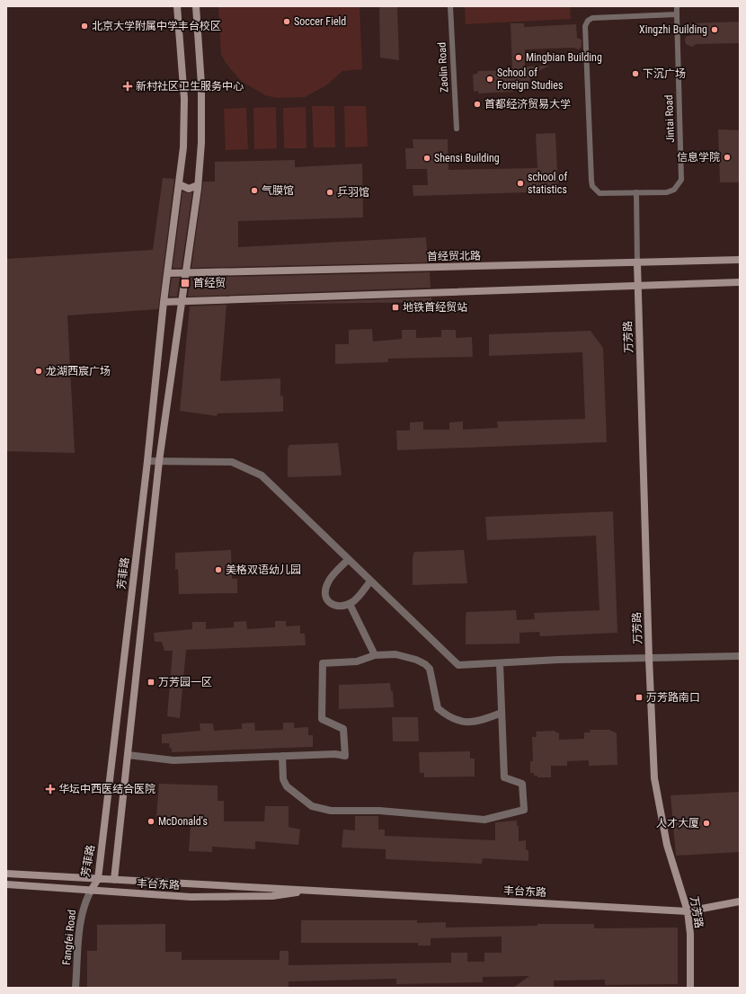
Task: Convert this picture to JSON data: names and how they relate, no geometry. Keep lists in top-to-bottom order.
{
  "streets": {
    "street": [
      "首经贸北路",
      "万芳路",
      "芳菲路",
      "丰台东路",
      "Fangfei Road"
    ],
    "lane": ["Zaolin Road", "Jintai Road"]
  },
  "crossings": [
    ["首经贸北路", "万芳路"],
    ["首经贸北路", "芳菲路"],
    ["万芳路", "丰台东路"],
    ["芳菲路", "丰台东路"],
    ["芳菲路", "Fangfei Road"],
    ["丰台东路", "Fangfei Road"]
  ],
  "places": {
    "other": [
      "Soccer Field",
      "北京大学附属中学丰台校区",
      "Xingzhi Building",
      "Mingbian Building",
      "下沉广场",
      "School of Foreign Studies",
      "首都经济贸易大学",
      "信息学院",
      "Shensi Building",
      "school of statistics",
      "气膜馆",
      "乒羽馆",
      "龙湖西宸广场",
      "美格双语幼儿园",
      "McDonald's",
      "人才大厦"
    ],
    "health": ["新村社区卫生服务中心", "华坛中西医结合医院"],
    "transit": [
      "首经贸",
      "地铁首经贸站",
      "万芳园一区",
      "万芳路南口"
    ]
  }
}
